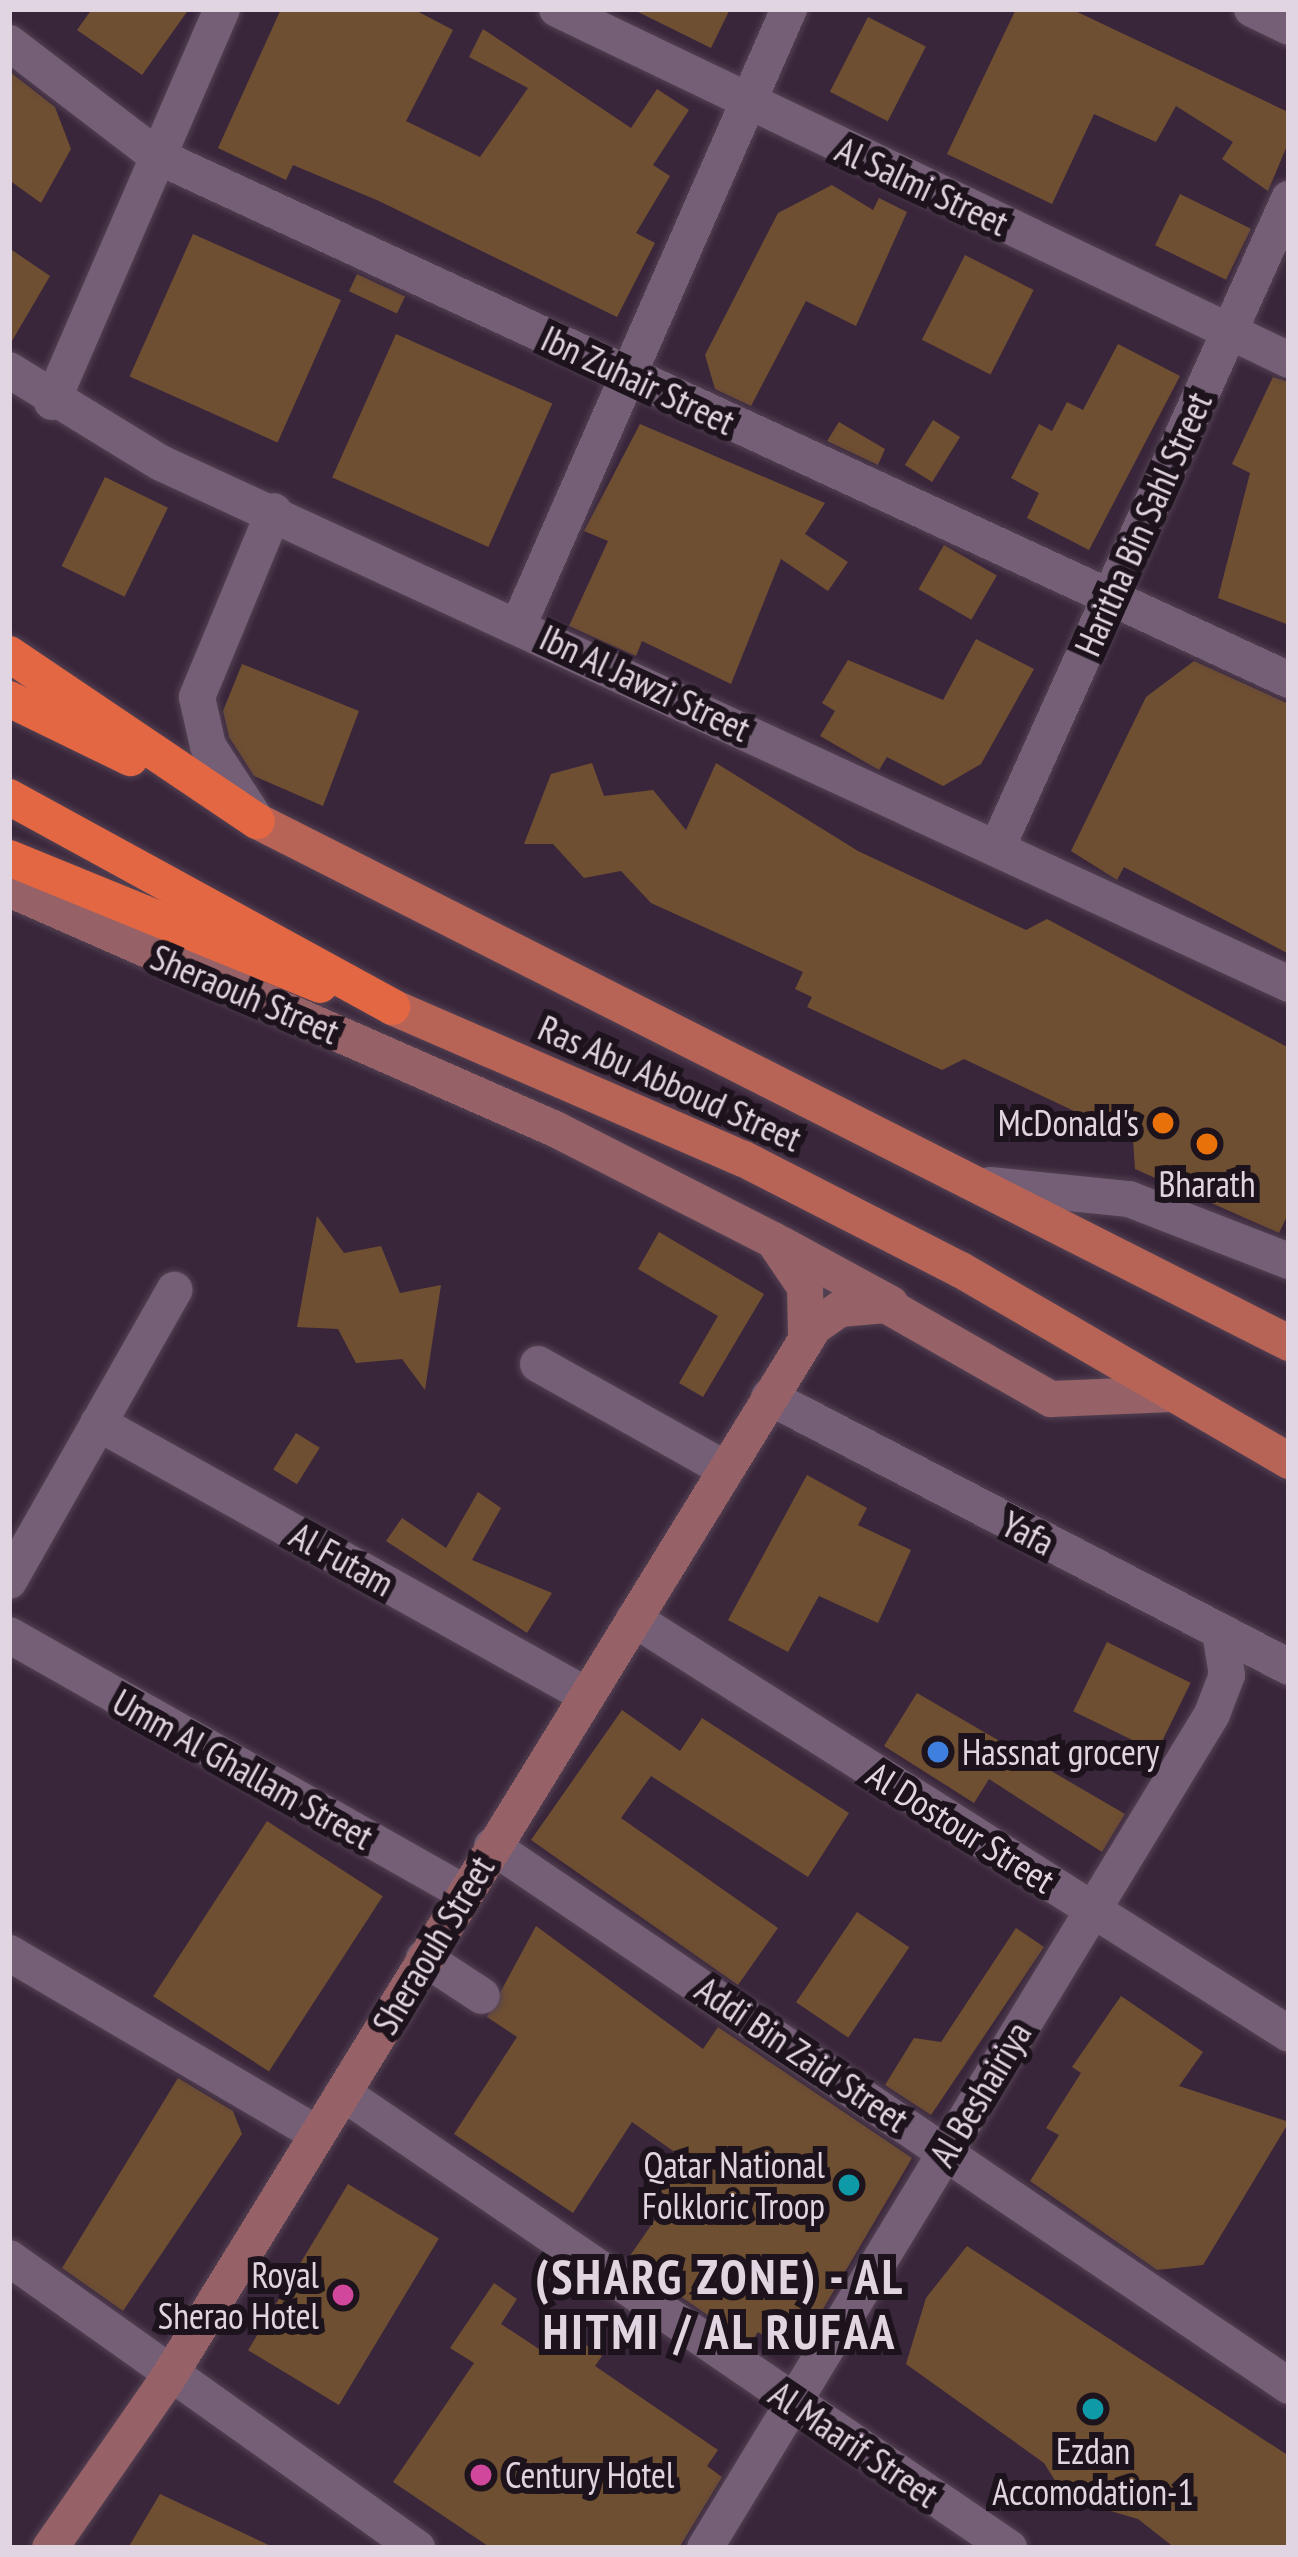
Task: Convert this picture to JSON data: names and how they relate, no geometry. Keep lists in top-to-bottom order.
{
  "streets": {
    "highway": ["Ras Abu Abboud Street"],
    "street": [
      "Al Salmi Street",
      "Ibn Zuhair Street",
      "Haritha Bin Sahl Street",
      "Ibn Al Jawzi Street",
      "Sheraouh Street",
      "Yafa",
      "Al Futam",
      "Umm Al Ghallam Street",
      "Al Dostour Street",
      "Addi Bin Zaid Street",
      "Al Beshairiya",
      "Al Maarif Street"
    ]
  },
  "crossings": [
    ["Al Salmi Street", "Haritha Bin Sahl Street"],
    ["Ibn Zuhair Street", "Haritha Bin Sahl Street"],
    ["Haritha Bin Sahl Street", "Ibn Al Jawzi Street"],
    ["Sheraouh Street", "Yafa"],
    ["Sheraouh Street", "Al Futam"],
    ["Sheraouh Street", "Umm Al Ghallam Street"],
    ["Sheraouh Street", "Al Dostour Street"],
    ["Sheraouh Street", "Addi Bin Zaid Street"],
    ["Sheraouh Street", "Al Maarif Street"],
    ["Yafa", "Al Beshairiya"],
    ["Al Dostour Street", "Al Beshairiya"],
    ["Addi Bin Zaid Street", "Al Beshairiya"],
    ["Al Beshairiya", "Al Maarif Street"]
  ],
  "districts": ["(SHARG ZONE) - AL HITMI / AL RUFAA"],
  "places": [
    "McDonald's",
    "Bharath",
    "Hassnat grocery",
    "Qatar National Folkloric Troop",
    "Royal Sherao Hotel",
    "Ezdan Accomodation-1",
    "Century Hotel"
  ]
}
